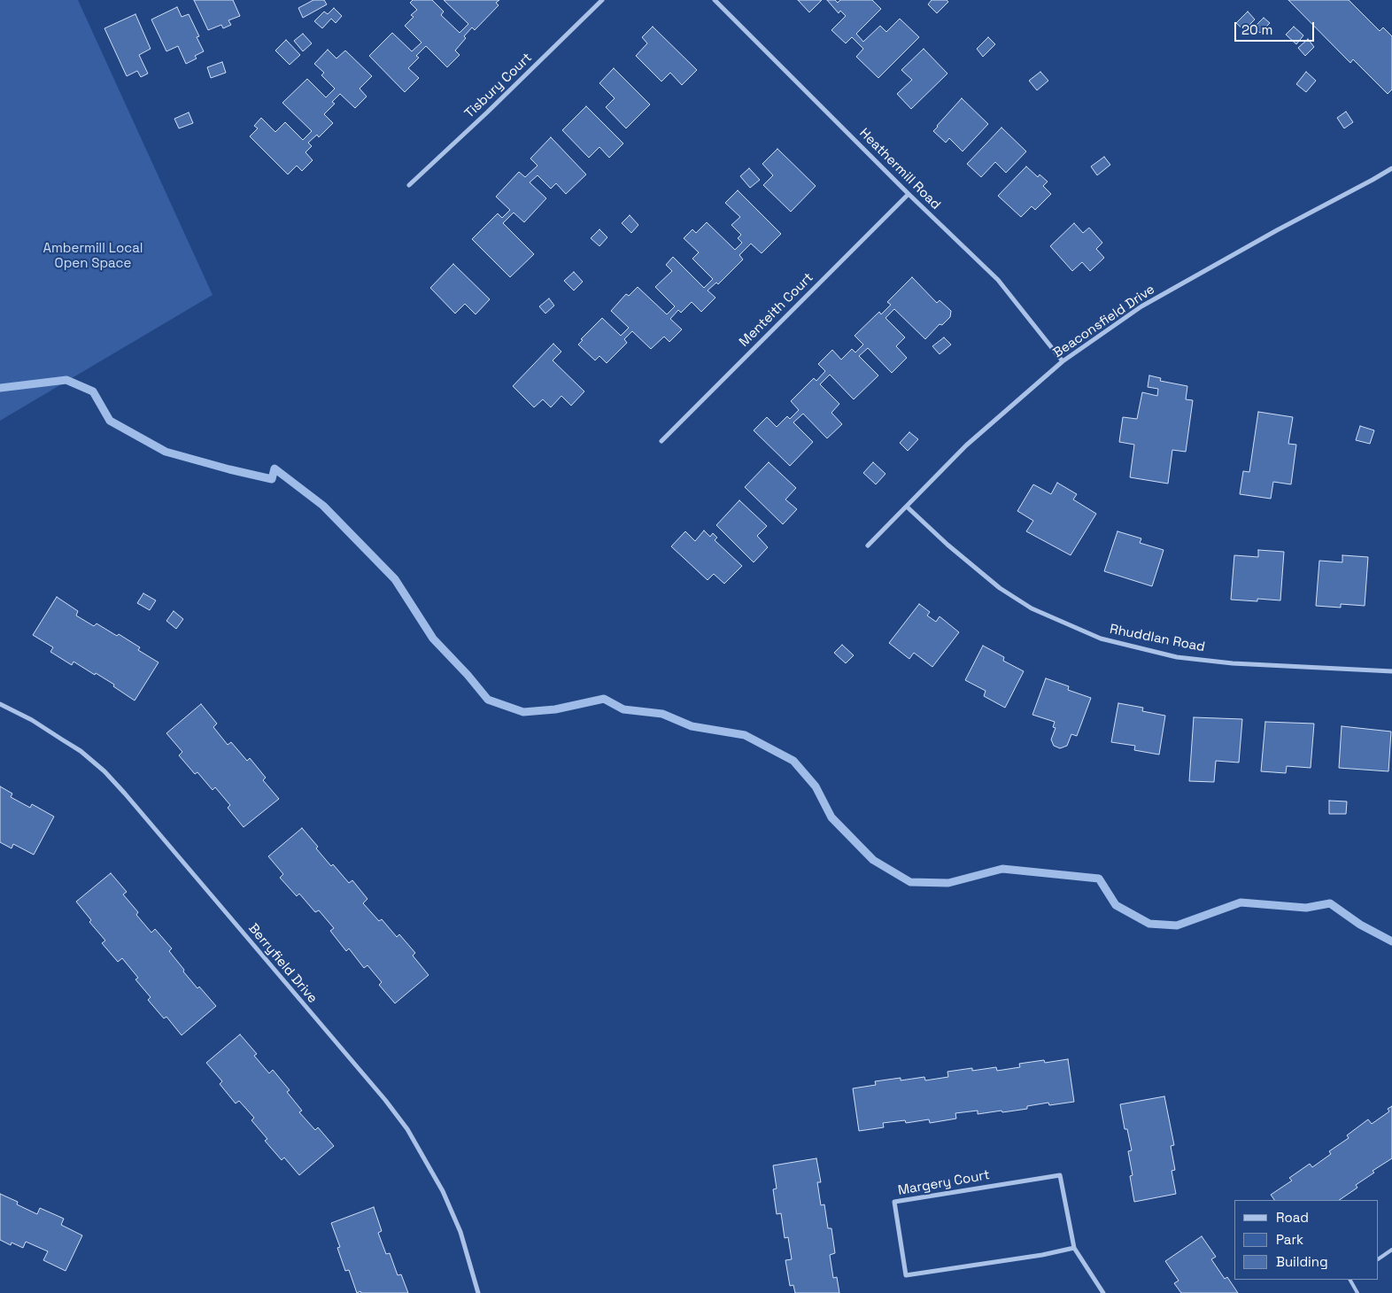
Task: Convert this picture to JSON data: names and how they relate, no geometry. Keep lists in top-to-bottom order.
{
  "streets": {
    "street": [
      "Tisbury Court",
      "Heathermill Road",
      "Menteith Court",
      "Beaconsfield Drive",
      "Rhuddlan Road",
      "Berryfield Drive",
      "Margery Court"
    ]
  },
  "crossings": [
    ["Heathermill Road", "Menteith Court"],
    ["Heathermill Road", "Beaconsfield Drive"],
    ["Beaconsfield Drive", "Rhuddlan Road"]
  ],
  "parks": ["Ambermill Local Open Space"],
  "legend": ["Road", "Park", "Building"],
  "scale_bar": "20 m"
}
